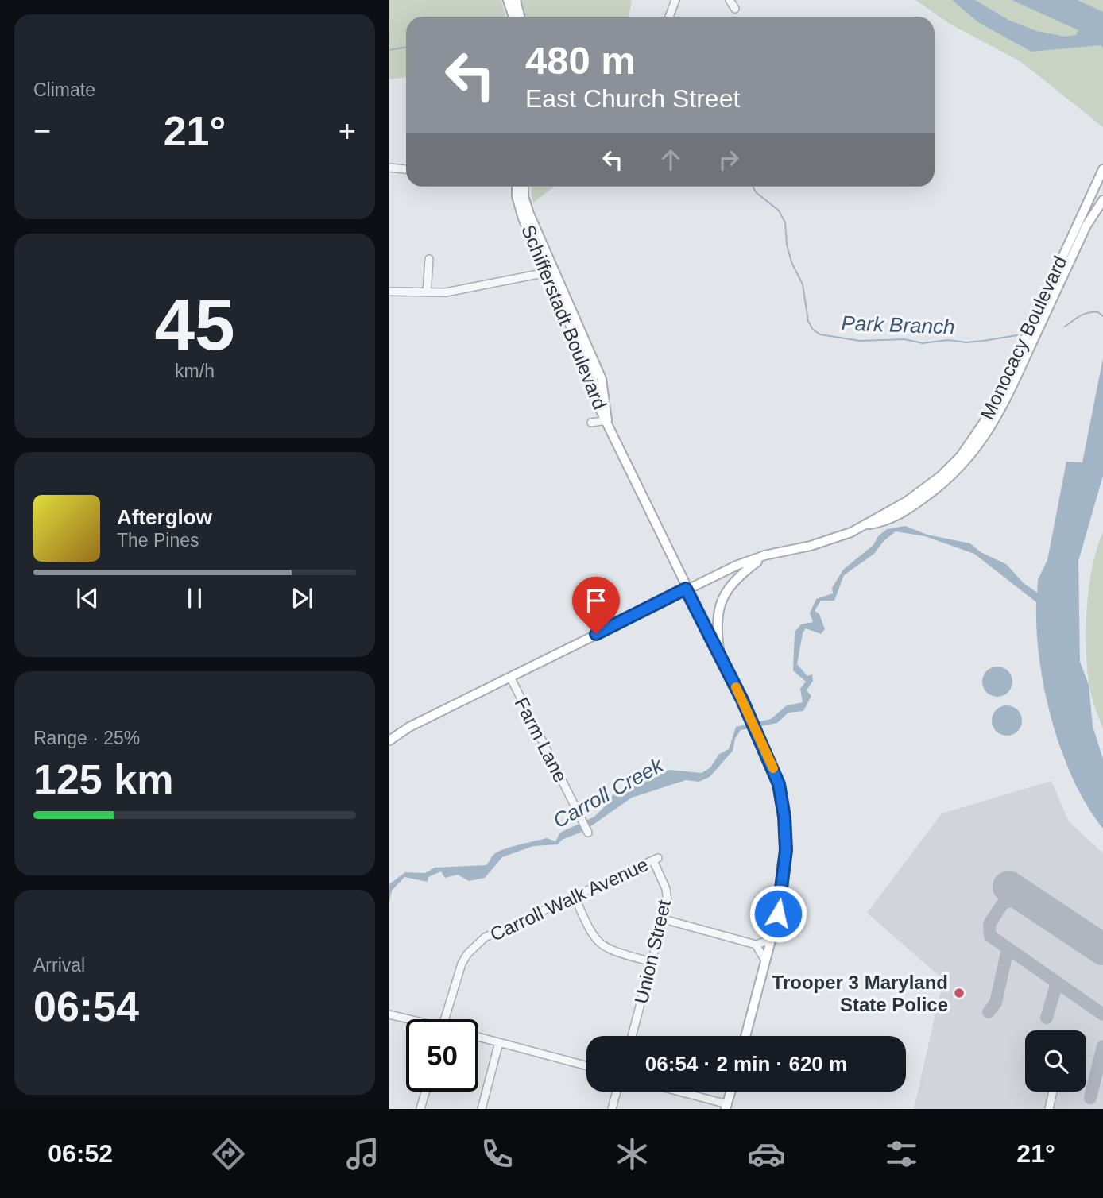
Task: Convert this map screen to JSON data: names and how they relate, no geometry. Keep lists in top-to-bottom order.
{
  "streets": {
    "main road": ["Schifferstadt Boulevard", "Monocacy Boulevard"],
    "street": ["Farm Lane", "Carroll Walk Avenue", "Union Street"]
  },
  "crossings": [
    ["Schifferstadt Boulevard", "Monocacy Boulevard"],
    ["Monocacy Boulevard", "Farm Lane"],
    ["Carroll Walk Avenue", "Union Street"]
  ],
  "water": ["Park Branch", "Carroll Creek"],
  "places": ["Trooper 3 Maryland State Police"],
  "page": {
    "tile": [
      "Climate",
      ["45", "km/h"],
      ["Range · 25%", "125 km"],
      ["Arrival", "06:54"]
    ],
    "turn": ["480 m", "East Church Street"],
    "heat": ["−", "21°", "+"],
    "song": ["Afterglow", "The Pines"],
    "limit": "50",
    "trip": "06:54 · 2 min · 620 m",
    "tabs": ["06:52", "21°"]
  }
}
